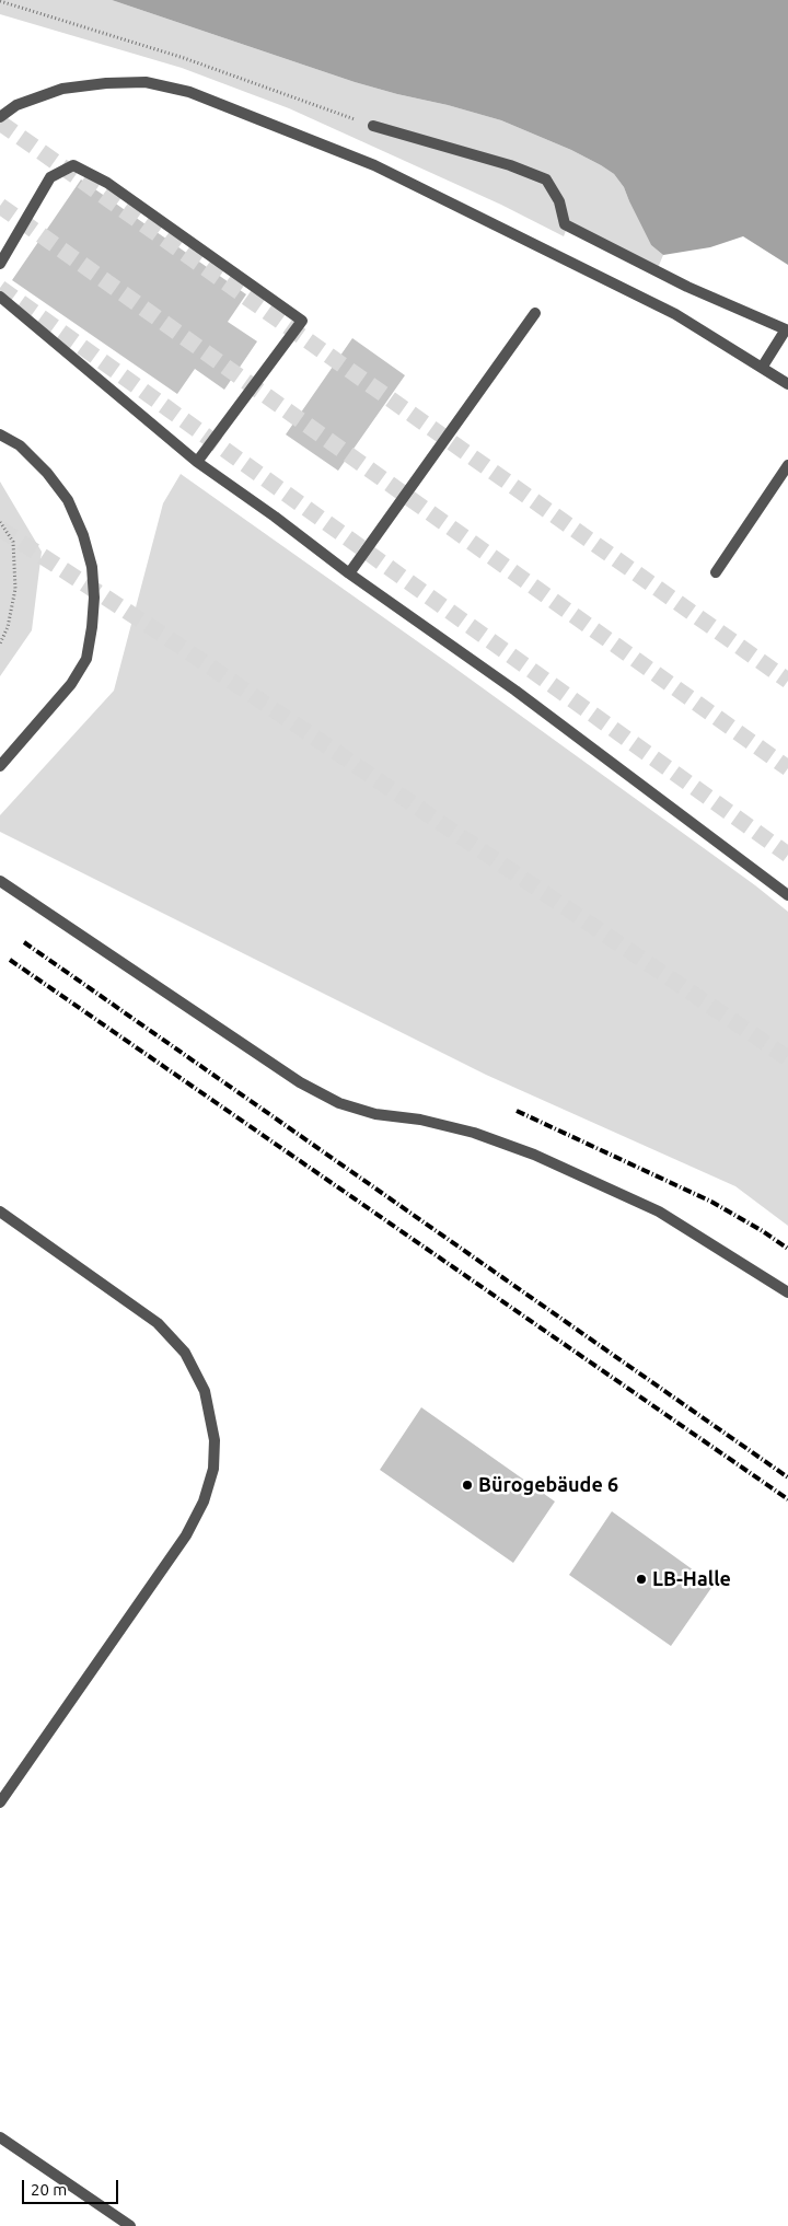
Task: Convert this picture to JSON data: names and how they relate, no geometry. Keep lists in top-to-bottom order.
{
  "places": ["Bürogebäude 6", "LB-Halle"],
  "scale_bar": "20 m"
}
